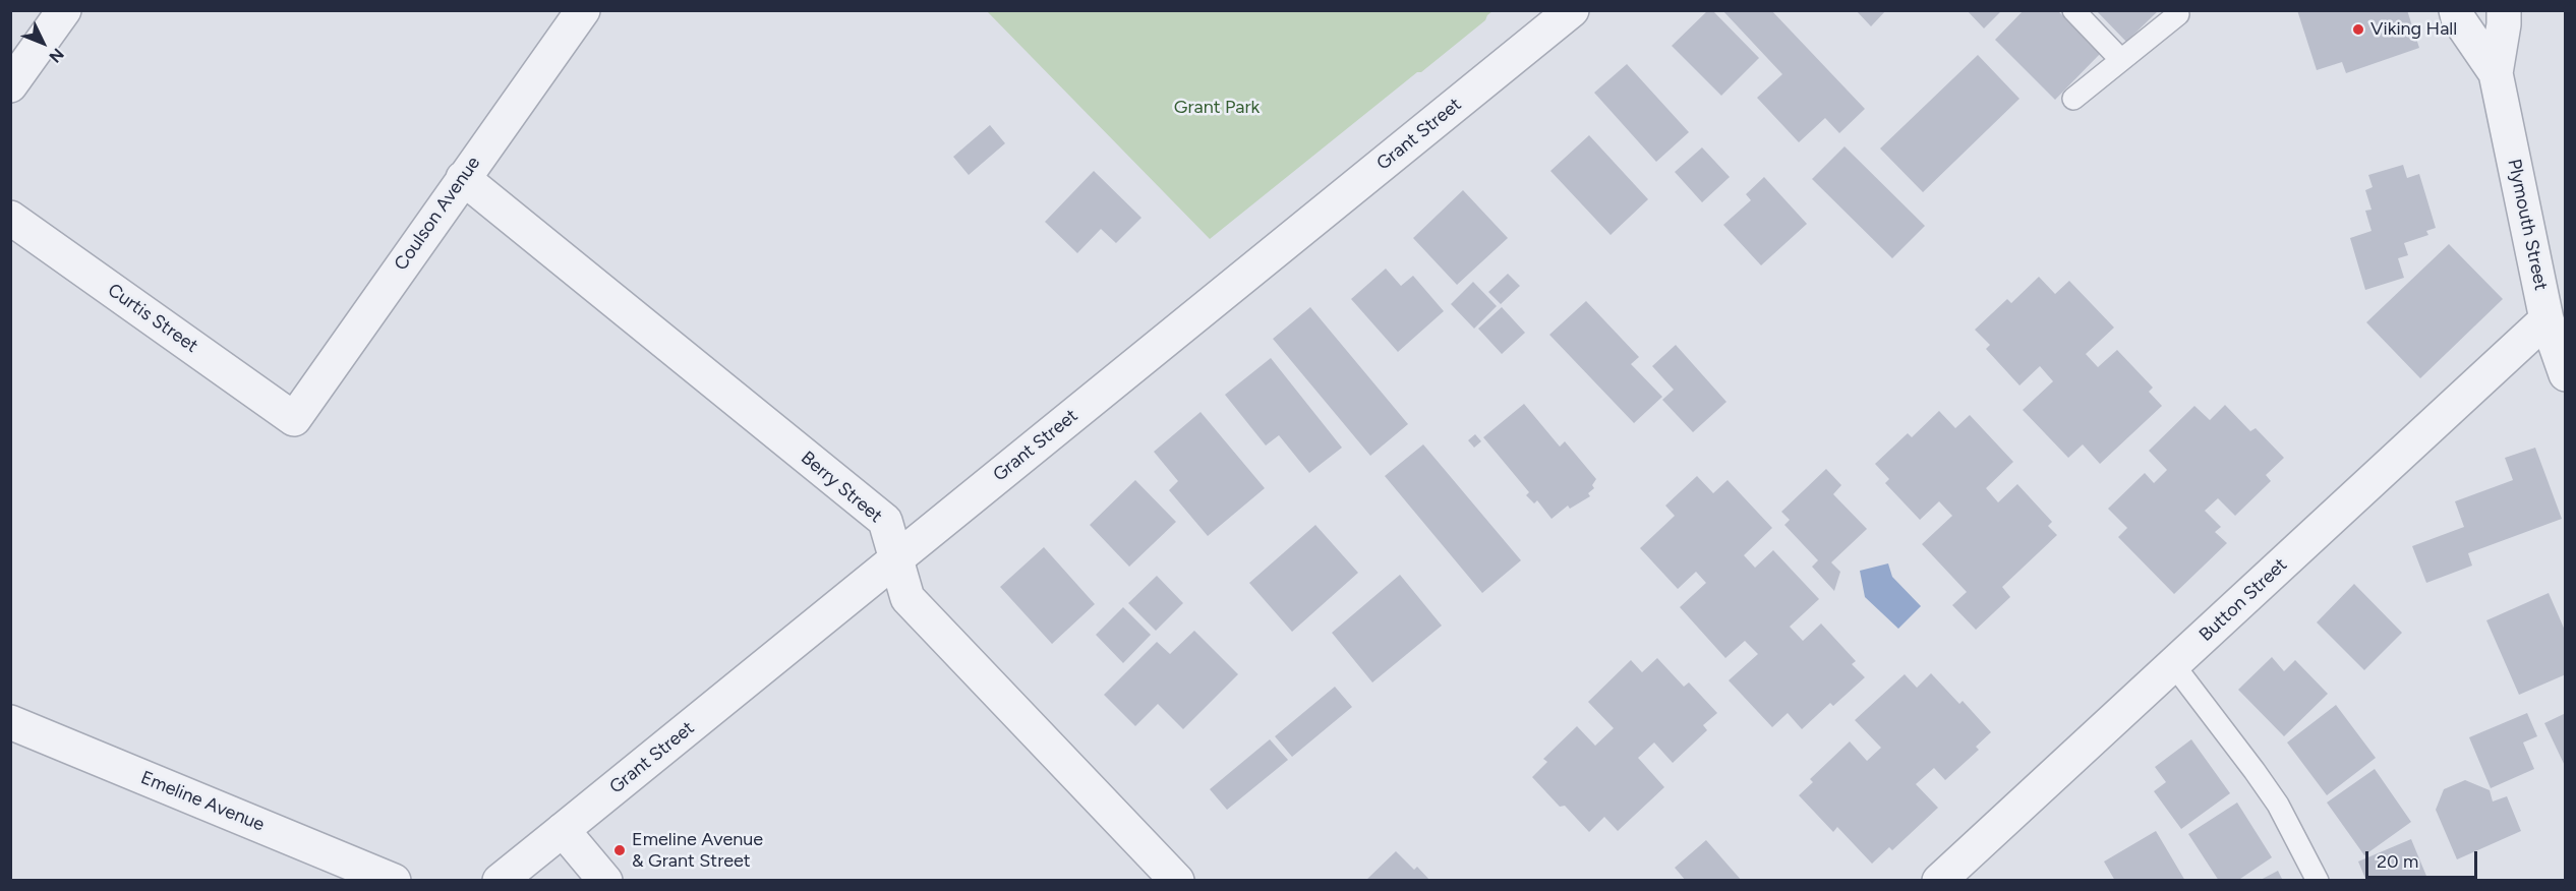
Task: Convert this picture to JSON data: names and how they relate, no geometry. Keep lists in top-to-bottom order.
{
  "streets": {
    "street": [
      "Grant Street",
      "Coulson Avenue",
      "Plymouth Street",
      "Curtis Street",
      "Berry Street",
      "Button Street",
      "Emeline Avenue"
    ]
  },
  "crossings": [
    ["Grant Street", "Berry Street"],
    ["Coulson Avenue", "Curtis Street"],
    ["Coulson Avenue", "Berry Street"],
    ["Plymouth Street", "Button Street"]
  ],
  "parks": ["Grant Park"],
  "places": ["Viking Hall", "Emeline Avenue & Grant Street"],
  "scale_bar": "20 m",
  "north": "bottom right"
}
